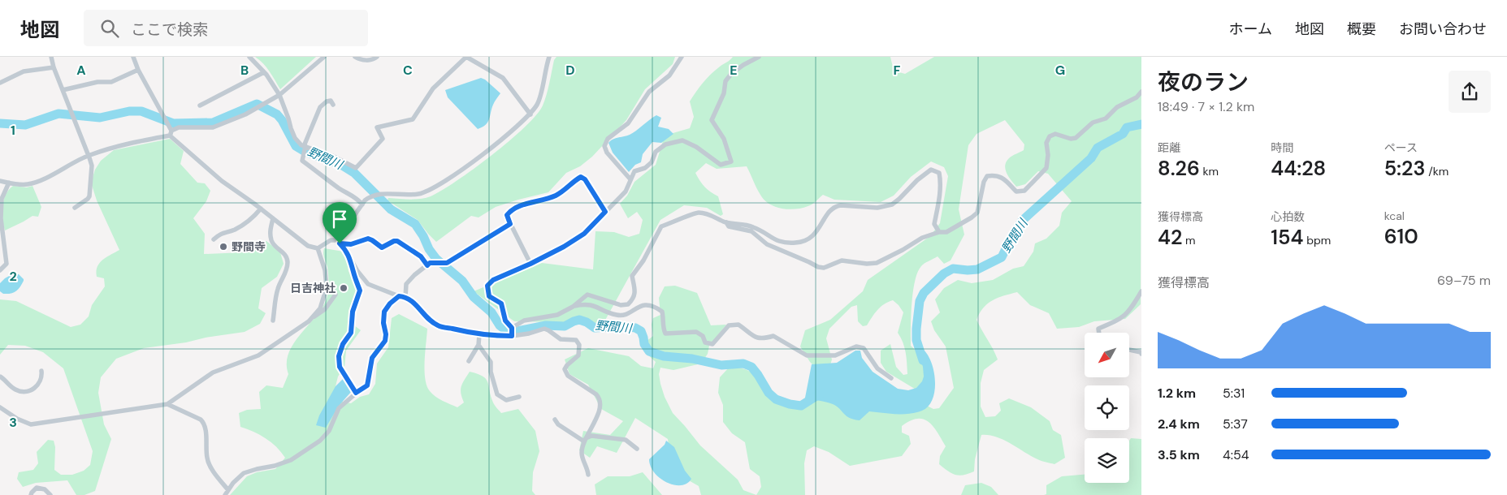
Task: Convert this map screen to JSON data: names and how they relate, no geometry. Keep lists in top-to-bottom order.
{
  "water": ["野間川"],
  "places": ["野間寺", "日吉神社"],
  "north": "bottom left",
  "page": {
    "header": "地図",
    "search": "ここで検索",
    "nav": [
      "ホーム",
      "地図",
      "概要",
      "お問い合わせ"
    ],
    "heading": ["夜のラン", "18:49 · 7 × 1.2 km"],
    "stats": [
      ["距離", "8.26 km"],
      ["時間", "44:28"],
      ["ペース", "5:23 /km"],
      ["獲得標高", "42 m"],
      ["心拍数", "154 bpm"],
      ["kcal", "610"]
    ],
    "chart": ["獲得標高", "69–75 m"],
    "list": [
      {
        "name": "1.2 km",
        "note": "5:31"
      },
      {
        "name": "2.4 km",
        "note": "5:37"
      },
      {
        "name": "3.5 km",
        "note": "4:54"
      }
    ]
  },
  "grid": {
    "columns": [
      "A",
      "B",
      "C",
      "D",
      "E",
      "F",
      "G"
    ],
    "rows": ["1", "2", "3"]
  }
}
